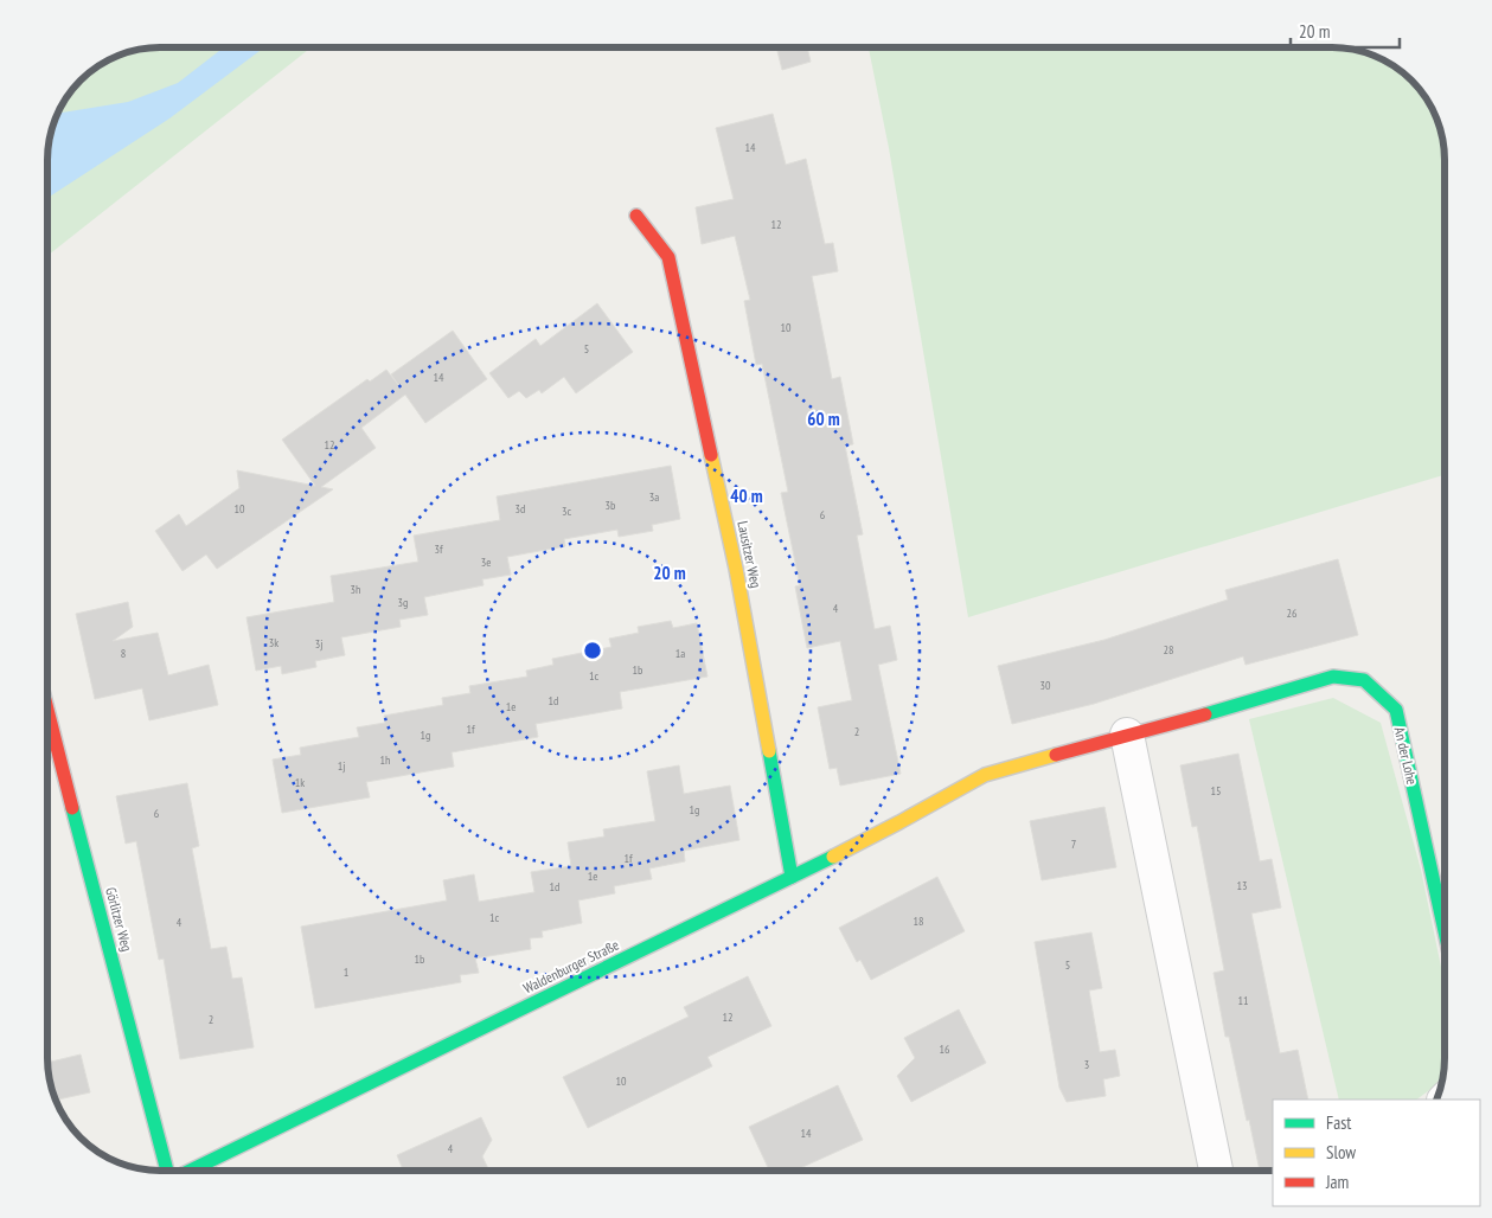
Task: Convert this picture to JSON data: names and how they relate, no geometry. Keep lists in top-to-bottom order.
{
  "streets": {
    "street": [
      "Lausitzer Weg",
      "An der Lohe",
      "Görlitzer Weg",
      "Waldenburger Straße"
    ]
  },
  "crossings": [
    ["Lausitzer Weg", "Waldenburger Straße"],
    ["An der Lohe", "Waldenburger Straße"]
  ],
  "house_numbers": [
    "14",
    "12",
    "10",
    "5",
    "14",
    "12",
    "3a",
    "3b",
    "10",
    "3d",
    "3c",
    "6",
    "3f",
    "3e",
    "3h",
    "3g",
    "4",
    "26",
    "3k",
    "3j",
    "28",
    "8",
    "1a",
    "1b",
    "1c",
    "30",
    "1d",
    "1e",
    "1f",
    "2",
    "1g",
    "1h",
    "1j",
    "1k",
    "15",
    "1g",
    "6",
    "7",
    "1f",
    "1e",
    "13",
    "1d",
    "1c",
    "18",
    "4",
    "1b",
    "5",
    "1",
    "11",
    "12",
    "2",
    "16",
    "3",
    "10",
    "14",
    "4"
  ],
  "legend": ["Fast", "Slow", "Jam"],
  "scale_bar": "20 m",
  "rings": ["60 m", "40 m", "20 m"]
}
